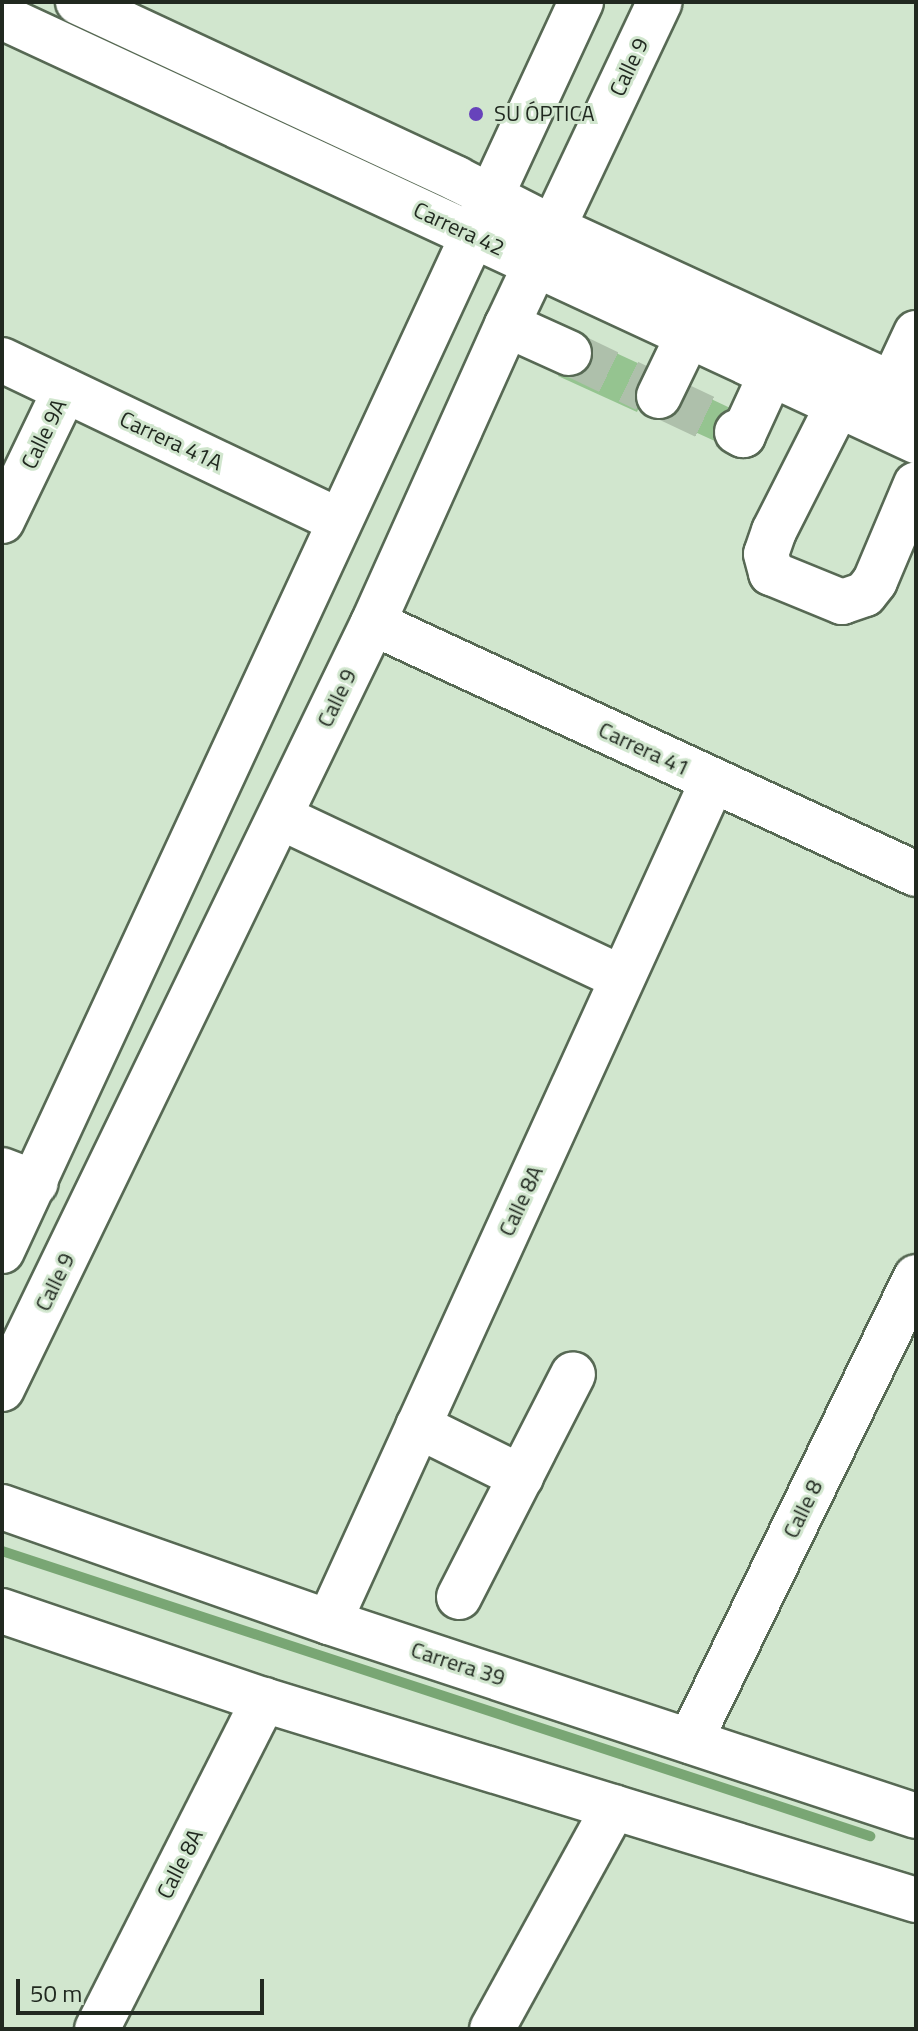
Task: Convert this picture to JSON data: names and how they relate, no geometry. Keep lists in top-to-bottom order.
{
  "streets": {
    "street": [
      "Calle 9",
      "Carrera 42",
      "Calle 9A",
      "Carrera 41A",
      "Carrera 41",
      "Calle 8A",
      "Calle 8",
      "Carrera 39"
    ]
  },
  "crossings": [
    ["Calle 9", "Carrera 42"],
    ["Calle 9", "Carrera 41"],
    ["Calle 9A", "Carrera 41A"],
    ["Carrera 41", "Calle 8A"],
    ["Calle 8A", "Carrera 39"],
    ["Calle 8", "Carrera 39"]
  ],
  "places": ["SU ÓPTICA"],
  "scale_bar": "50 m"
}
